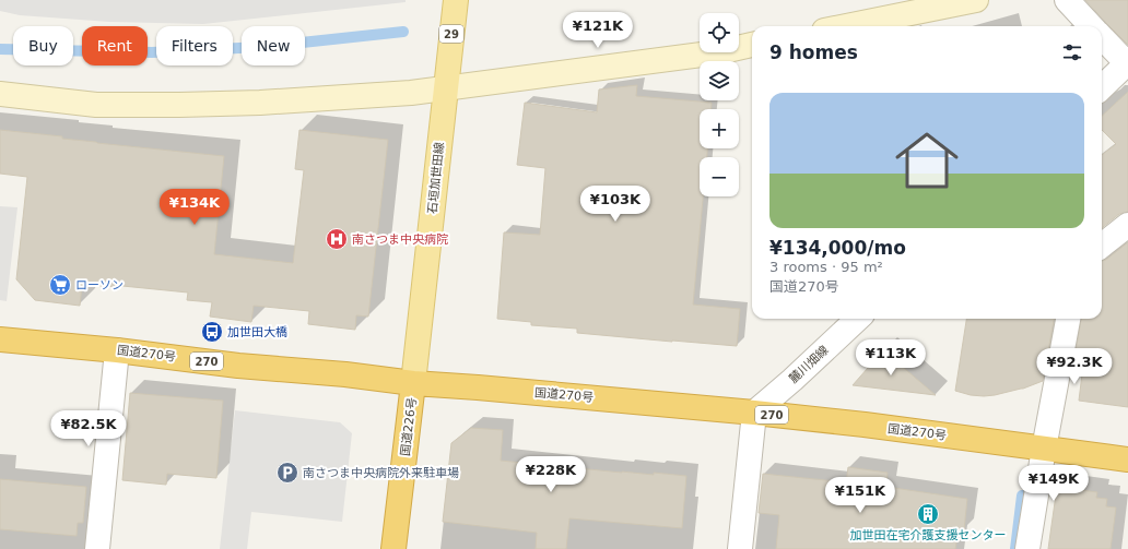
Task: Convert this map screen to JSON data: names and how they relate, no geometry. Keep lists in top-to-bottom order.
{
  "streets": {
    "highway": ["国道270号", "270", "国道226号"],
    "main road": ["29", "石垣加世田線"],
    "street": ["麓川畑線"]
  },
  "crossings": [
    ["石垣加世田線", "国道270号"],
    ["石垣加世田線", "国道226号"],
    ["国道270号", "麓川畑線"],
    ["国道270号", "国道226号"]
  ],
  "places": {
    "hospital": ["南さつま中央病院"],
    "supermarket": ["ローソン"],
    "bus stop": ["加世田大橋"],
    "parking": ["南さつま中央病院外来駐車場"],
    "building": ["加世田在宅介護支援センター"]
  },
  "page": {
    "price": [
      "¥121K",
      "¥103K",
      "¥134K",
      "¥113K",
      "¥92.3K",
      "¥82.5K",
      "¥228K",
      "¥149K",
      "¥151K"
    ],
    "map_buttons": ["+", "−"],
    "chip": [
      "Buy",
      "Rent",
      "Filters",
      "New"
    ],
    "heading": "9 homes",
    "list": [
      {
        "name": "¥134,000/mo",
        "note": "3 rooms · 95 m² · 国道270号"
      }
    ]
  }
}
